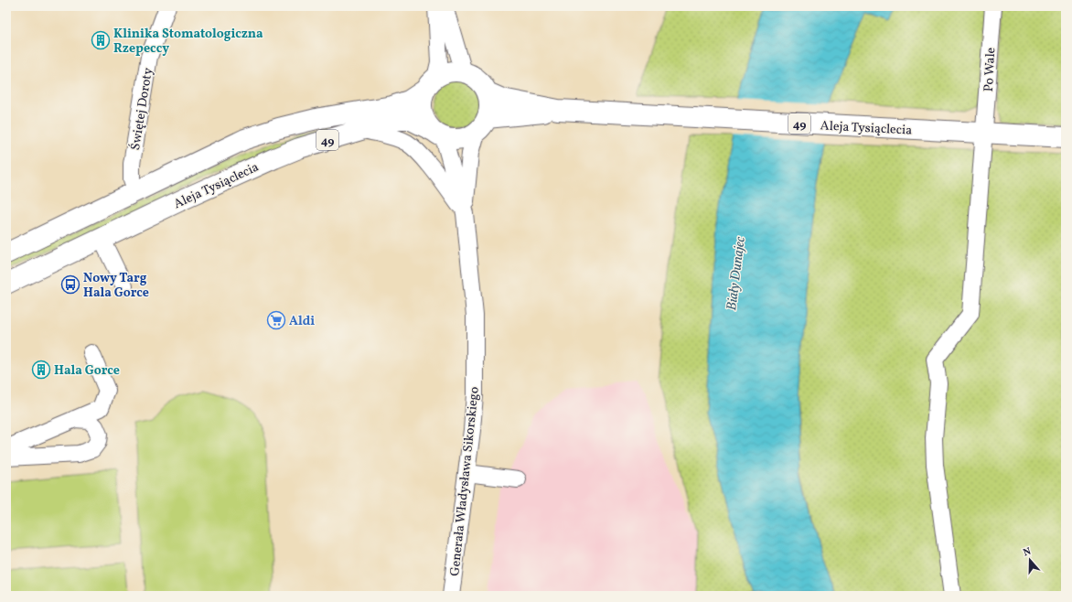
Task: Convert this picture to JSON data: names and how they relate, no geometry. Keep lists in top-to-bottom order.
{
  "streets": {
    "main road": ["49", "Aleja Tysiąclecia"],
    "street": ["Po Wale", "Świętej Doroty", "Generała Władysława Sikorskiego"]
  },
  "crossings": [
    ["Po Wale", "Aleja Tysiąclecia"],
    ["Świętej Doroty", "49"],
    ["49", "Aleja Tysiąclecia"],
    ["49", "Generała Władysława Sikorskiego"],
    ["Aleja Tysiąclecia", "Generała Władysława Sikorskiego"]
  ],
  "water": ["Biały Dunajec"],
  "places": {
    "building": ["Klinika Stomatologiczna Rzepeccy", "Hala Gorce"],
    "bus stop": ["Nowy Targ Hala Gorce"],
    "supermarket": ["Aldi"]
  },
  "north": "top"
}
